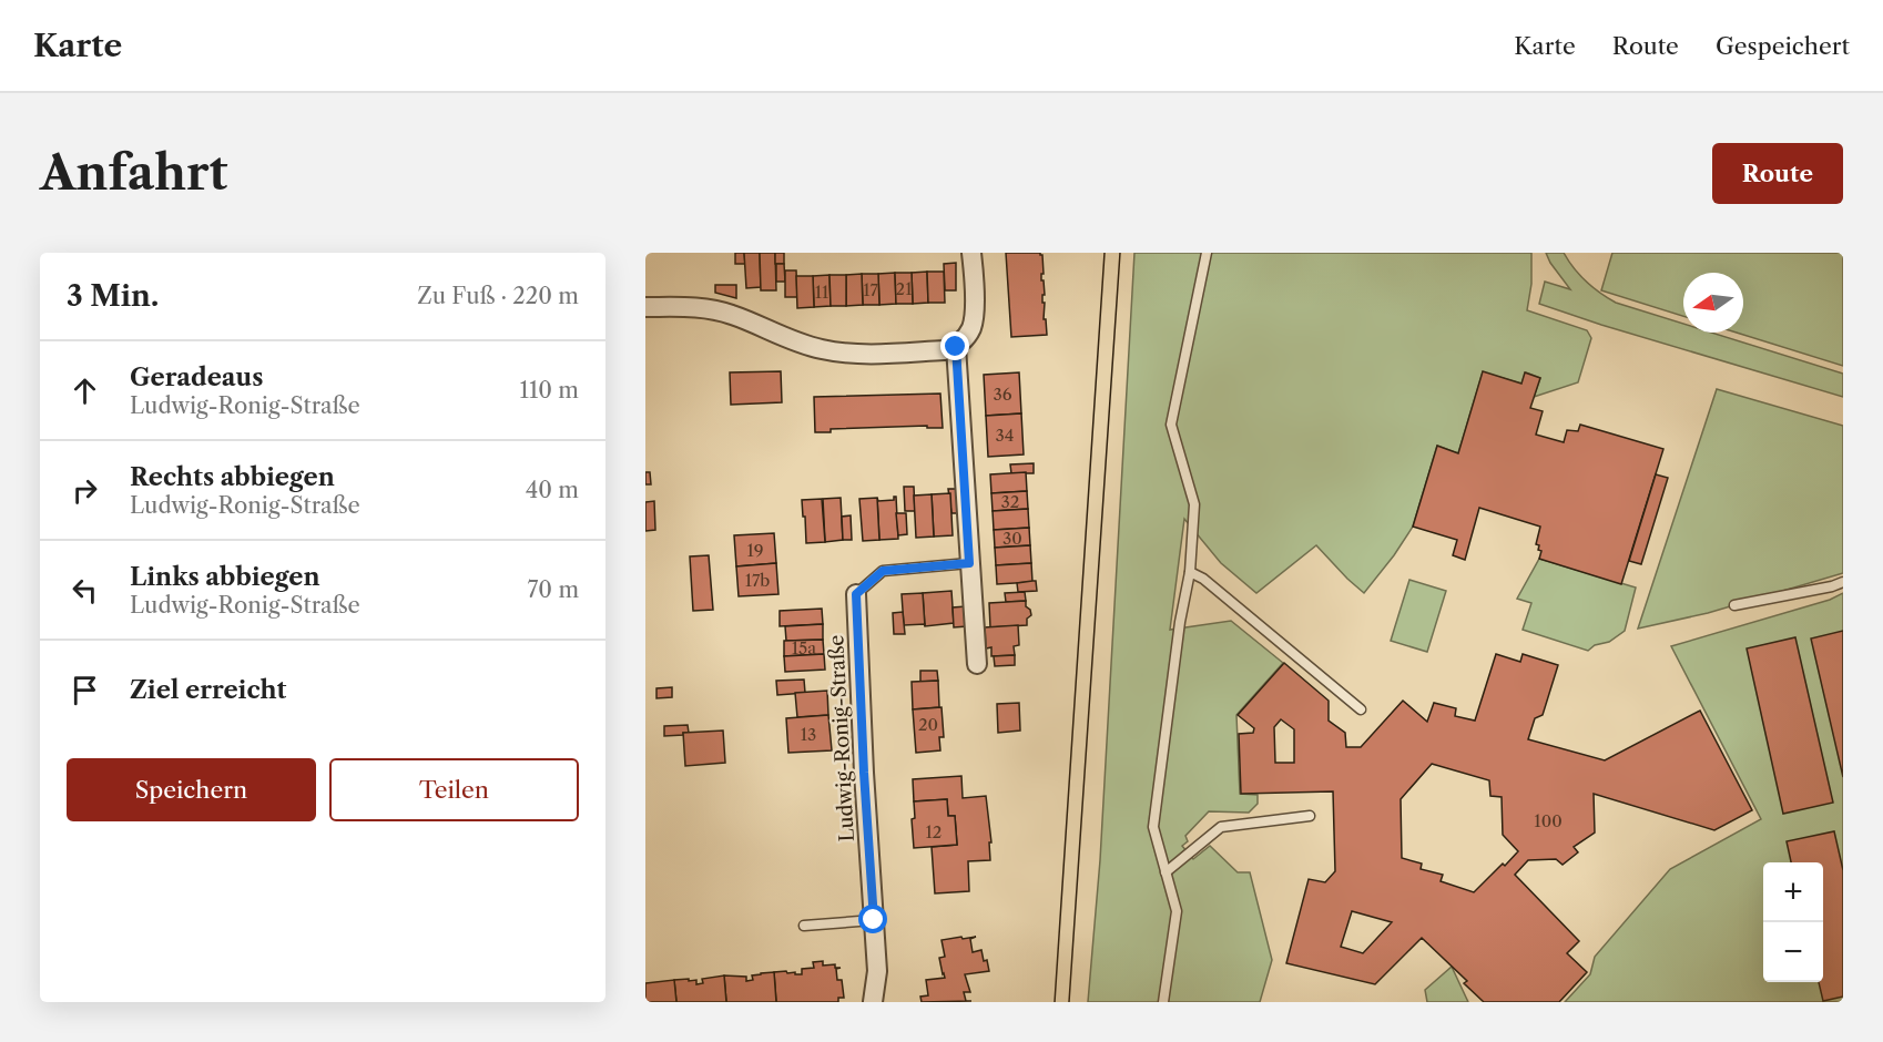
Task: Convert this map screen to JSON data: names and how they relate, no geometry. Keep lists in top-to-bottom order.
{
  "streets": {
    "street": ["Ludwig-Ronig-Straße"]
  },
  "house_numbers": [
    "21",
    "17",
    "11",
    "36",
    "34",
    "32",
    "30",
    "19",
    "17b",
    "15a",
    "20",
    "13",
    "100",
    "12"
  ],
  "north": "left",
  "page": {
    "header": "Karte",
    "nav": ["Karte", "Route", "Gespeichert"],
    "buttons": [
      "Route",
      ["Speichern", "Teilen"]
    ],
    "title": "Anfahrt",
    "heading": ["3 Min.", "Zu Fuß · 220 m"],
    "list": [
      ["Geradeaus", "Ludwig-Ronig-Straße", "110 m"],
      ["Rechts abbiegen", "Ludwig-Ronig-Straße", "40 m"],
      ["Links abbiegen", "Ludwig-Ronig-Straße", "70 m"],
      "Ziel erreicht"
    ],
    "map_buttons": ["+", "−"]
  }
}
